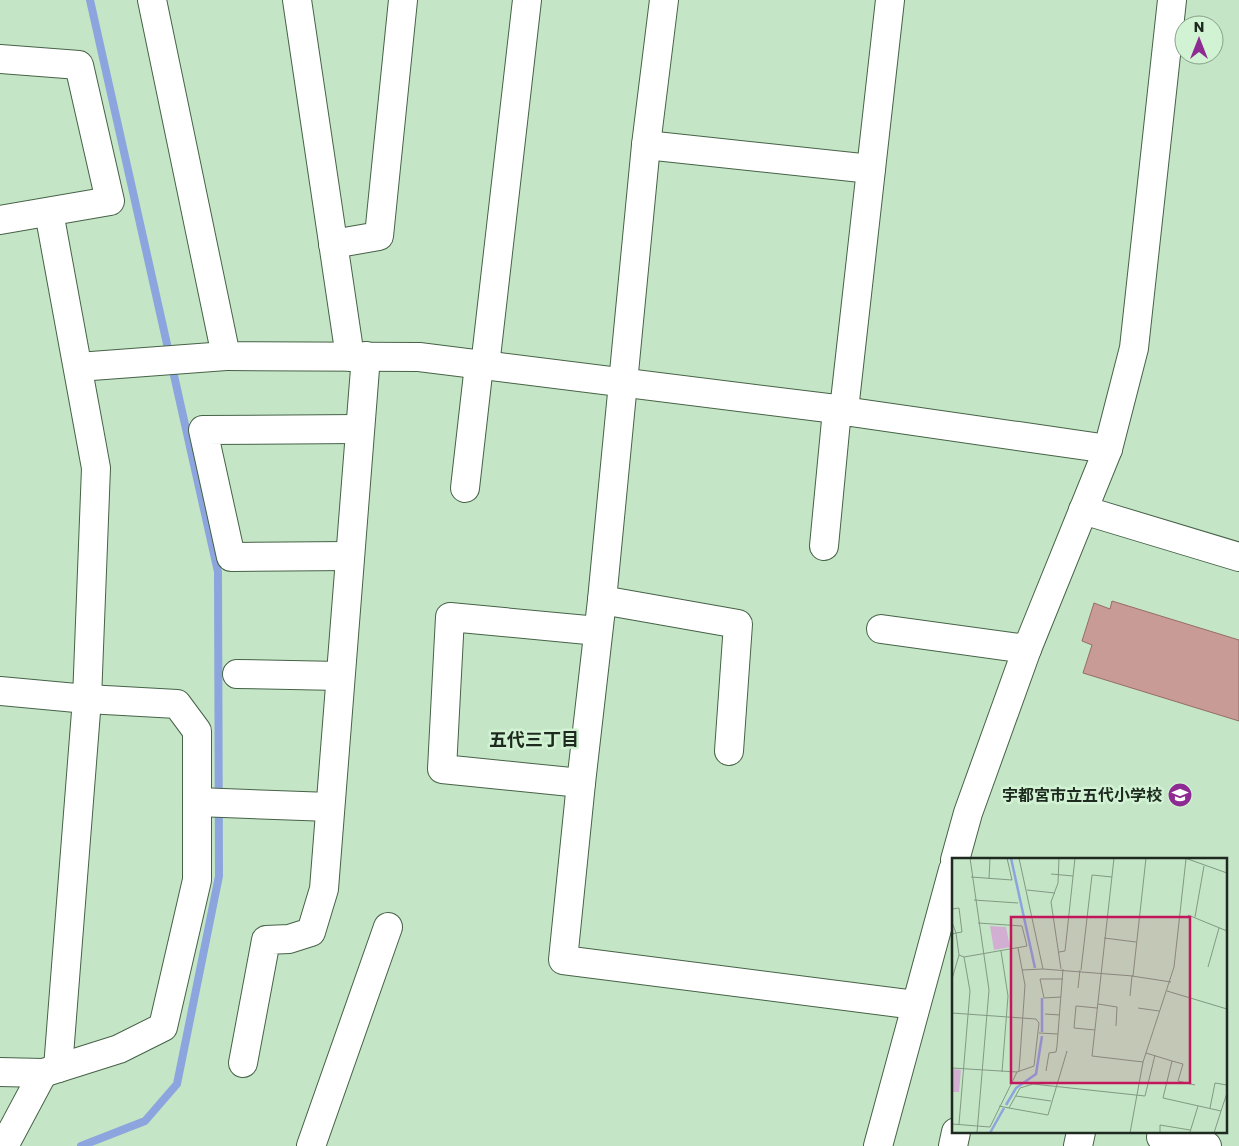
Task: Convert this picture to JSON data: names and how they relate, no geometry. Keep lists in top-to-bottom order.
{
  "districts": ["五代三丁目"],
  "places": {
    "school or university": ["宇都宮市立五代小学校"]
  },
  "north": "top"
}
